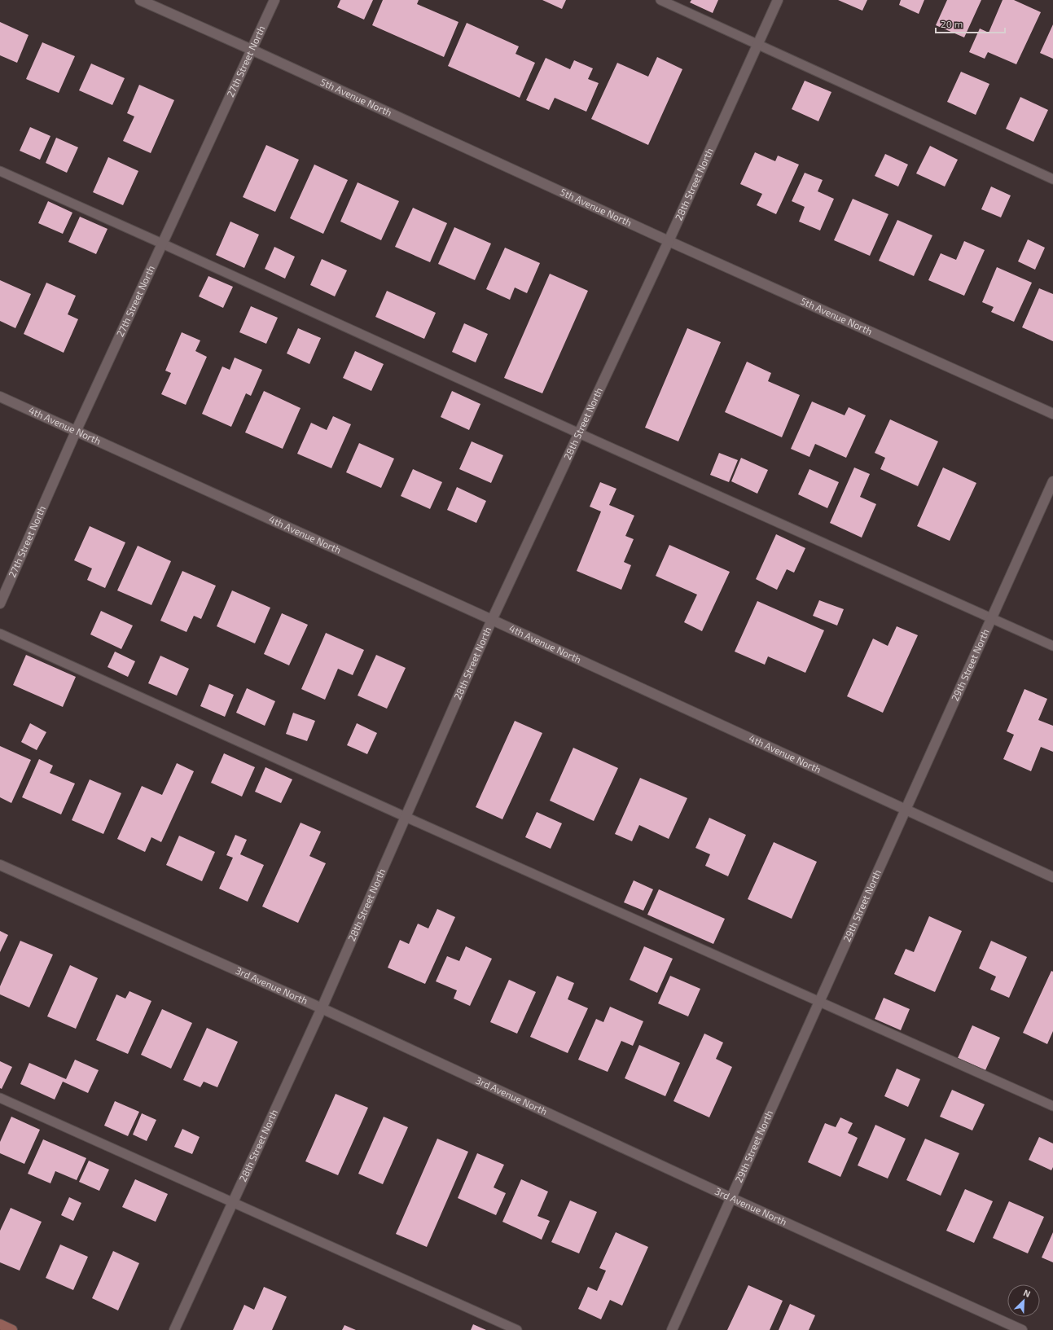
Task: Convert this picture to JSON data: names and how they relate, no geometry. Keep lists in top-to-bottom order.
{
  "streets": {
    "street": [
      "27th Street North",
      "5th Avenue North",
      "28th Street North",
      "4th Avenue North",
      "29th Street North",
      "3rd Avenue North"
    ]
  },
  "crossings": [
    ["27th Street North", "5th Avenue North"],
    ["27th Street North", "4th Avenue North"],
    ["5th Avenue North", "28th Street North"],
    ["28th Street North", "4th Avenue North"],
    ["28th Street North", "3rd Avenue North"],
    ["4th Avenue North", "29th Street North"],
    ["29th Street North", "3rd Avenue North"]
  ],
  "scale_bar": "20 m",
  "north": "top right"
}
